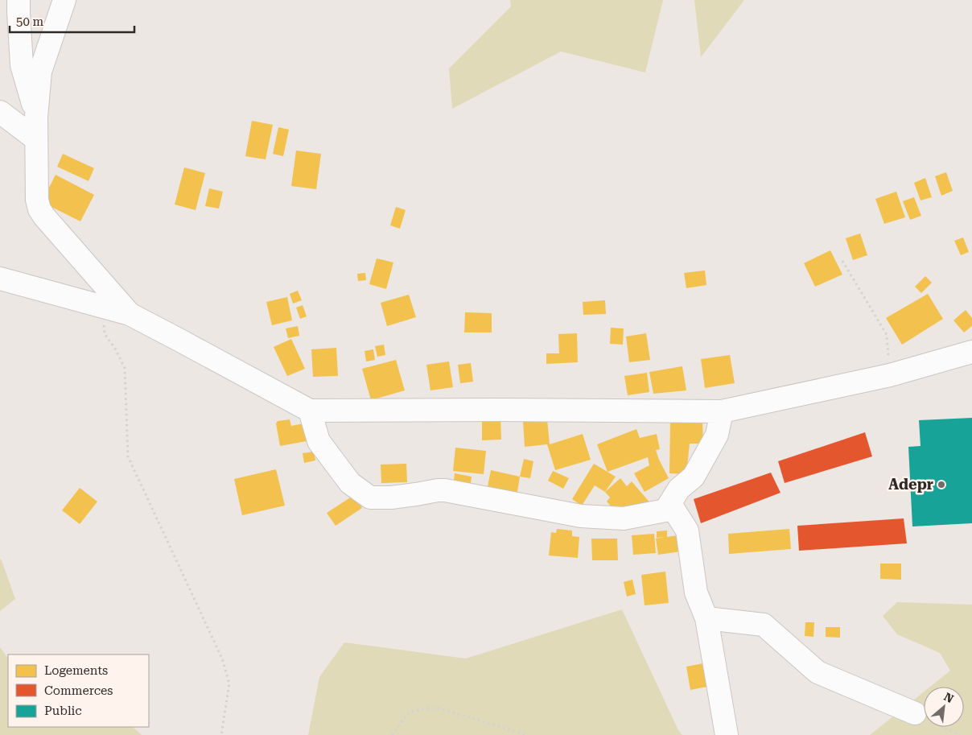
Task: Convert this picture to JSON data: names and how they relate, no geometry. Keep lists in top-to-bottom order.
{
  "places": ["Adepr"],
  "legend": ["Logements", "Commerces", "Public"],
  "scale_bar": "50 m",
  "north": "top right"
}
